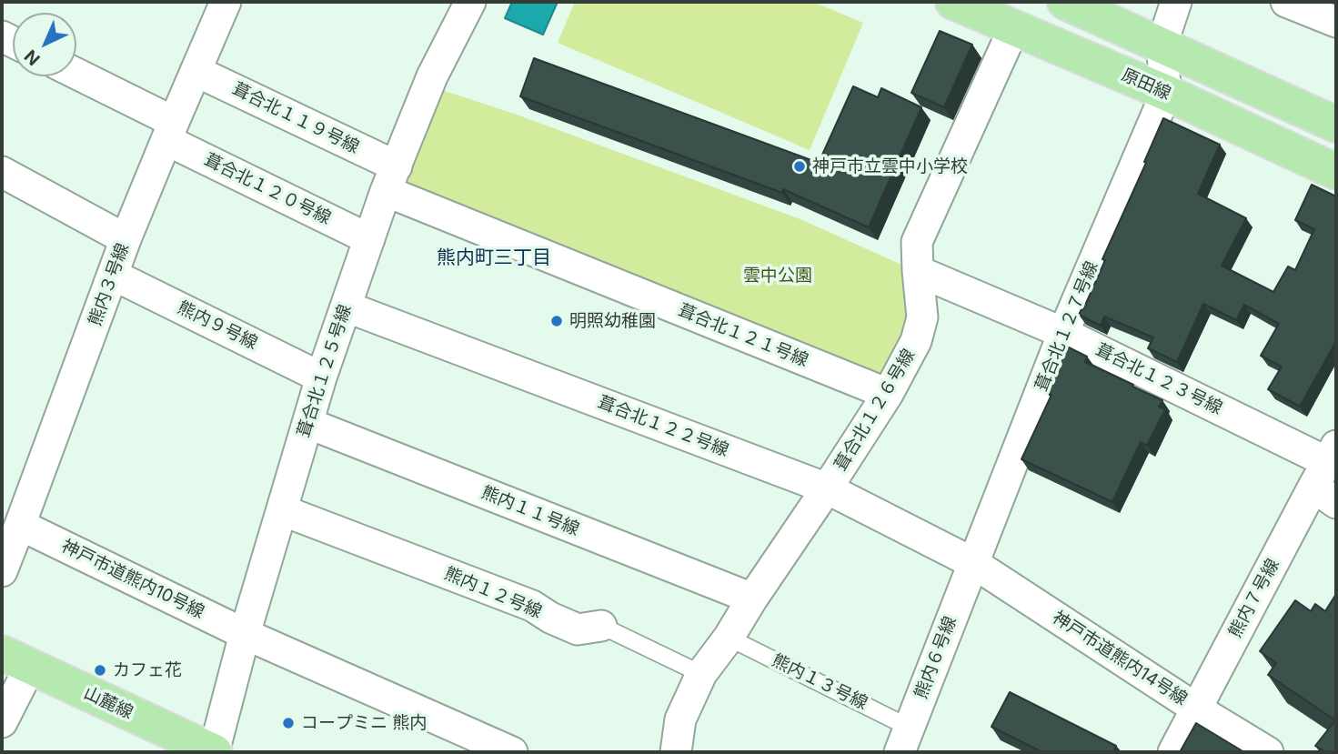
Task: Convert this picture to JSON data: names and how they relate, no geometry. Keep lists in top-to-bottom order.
{
  "streets": {
    "main road": ["原田線", "山麓線"],
    "street": [
      "葺合北１１９号線",
      "葺合北１２０号線",
      "熊内３号線",
      "熊内９号線",
      "葺合北１２７号線",
      "葺合北１２１号線",
      "葺合北１２５号線",
      "葺合北１２３号線",
      "葺合北１２６号線",
      "葺合北１２２号線",
      "熊内１１号線",
      "神戸市道熊内10号線",
      "熊内１２号線",
      "熊内７号線",
      "熊内６号線",
      "神戸市道熊内14号線"
    ],
    "lane": ["熊内１３号線"]
  },
  "crossings": [
    ["原田線", "葺合北１２７号線"],
    ["原田線", "葺合北１２６号線"],
    ["葺合北１１９号線", "熊内３号線"],
    ["葺合北１１９号線", "葺合北１２１号線"],
    ["葺合北１１９号線", "葺合北１２５号線"],
    ["葺合北１２０号線", "熊内３号線"],
    ["葺合北１２０号線", "葺合北１２５号線"],
    ["熊内３号線", "熊内９号線"],
    ["熊内３号線", "神戸市道熊内10号線"],
    ["熊内９号線", "葺合北１２５号線"],
    ["葺合北１２７号線", "葺合北１２３号線"],
    ["葺合北１２７号線", "葺合北１２２号線"],
    ["葺合北１２７号線", "熊内６号線"],
    ["葺合北１２７号線", "神戸市道熊内14号線"],
    ["葺合北１２１号線", "葺合北１２５号線"],
    ["葺合北１２１号線", "葺合北１２６号線"],
    ["葺合北１２５号線", "葺合北１２２号線"],
    ["葺合北１２５号線", "熊内１１号線"],
    ["葺合北１２５号線", "神戸市道熊内10号線"],
    ["葺合北１２５号線", "熊内１２号線"],
    ["葺合北１２５号線", "山麓線"],
    ["葺合北１２３号線", "葺合北１２６号線"],
    ["葺合北１２３号線", "熊内７号線"],
    ["葺合北１２６号線", "葺合北１２２号線"],
    ["葺合北１２６号線", "熊内１１号線"],
    ["葺合北１２６号線", "熊内１２号線"],
    ["葺合北１２６号線", "熊内１３号線"],
    ["葺合北１２２号線", "熊内６号線"],
    ["葺合北１２２号線", "神戸市道熊内14号線"],
    ["熊内７号線", "神戸市道熊内14号線"],
    ["熊内６号線", "神戸市道熊内14号線"],
    ["熊内６号線", "熊内１３号線"]
  ],
  "districts": ["熊内町三丁目"],
  "parks": ["雲中公園"],
  "places": [
    "神戸市立雲中小学校",
    "明照幼稚園",
    "カフェ花",
    "コープミニ 熊内"
  ],
  "north": "bottom left"
}
